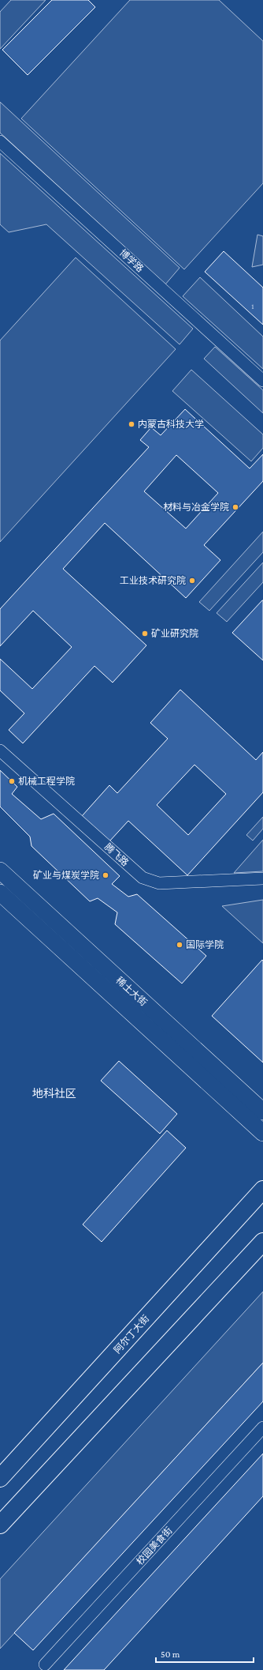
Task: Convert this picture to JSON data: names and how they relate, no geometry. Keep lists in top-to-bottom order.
{
  "streets": {
    "main road": ["稀土大街", "阿尔丁大街"],
    "street": ["博学路", "腾飞路", "校园美食街"]
  },
  "districts": ["地科社区"],
  "places": [
    "内蒙古科技大学",
    "材料与冶金学院",
    "工业技术研究院",
    "矿业研究院",
    "机械工程学院",
    "矿业与煤炭学院",
    "国际学院"
  ],
  "house_numbers": ["1"],
  "scale_bar": "50 m"
}
